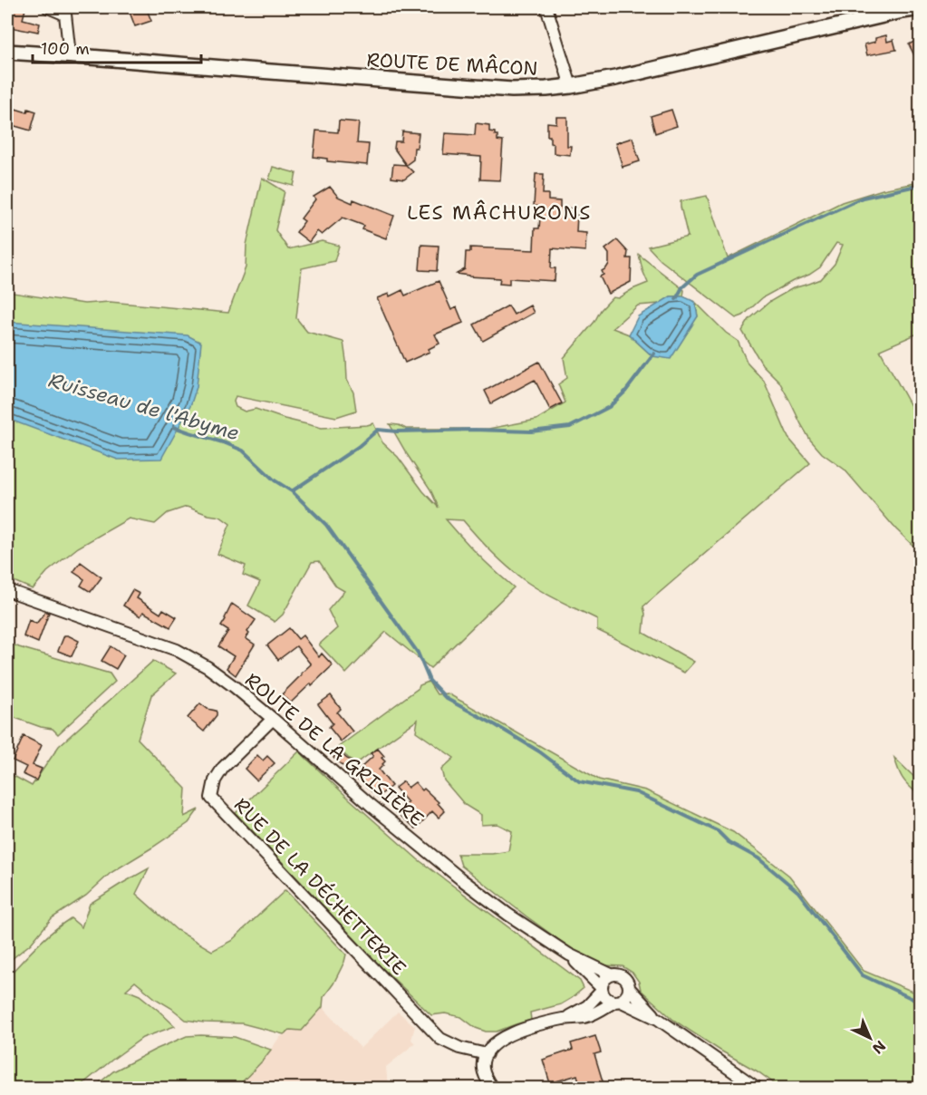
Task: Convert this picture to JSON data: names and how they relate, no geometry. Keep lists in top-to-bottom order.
{
  "streets": {
    "street": ["ROUTE DE MÂCON", "ROUTE DE LA GRISIÈRE", "RUE DE LA DÉCHETTERIE"]
  },
  "crossings": [
    ["ROUTE DE LA GRISIÈRE", "RUE DE LA DÉCHETTERIE"]
  ],
  "districts": ["LES MÂCHURONS"],
  "water": ["Ruisseau de l'Abyme"],
  "scale_bar": "100 m",
  "north": "bottom right"
}
